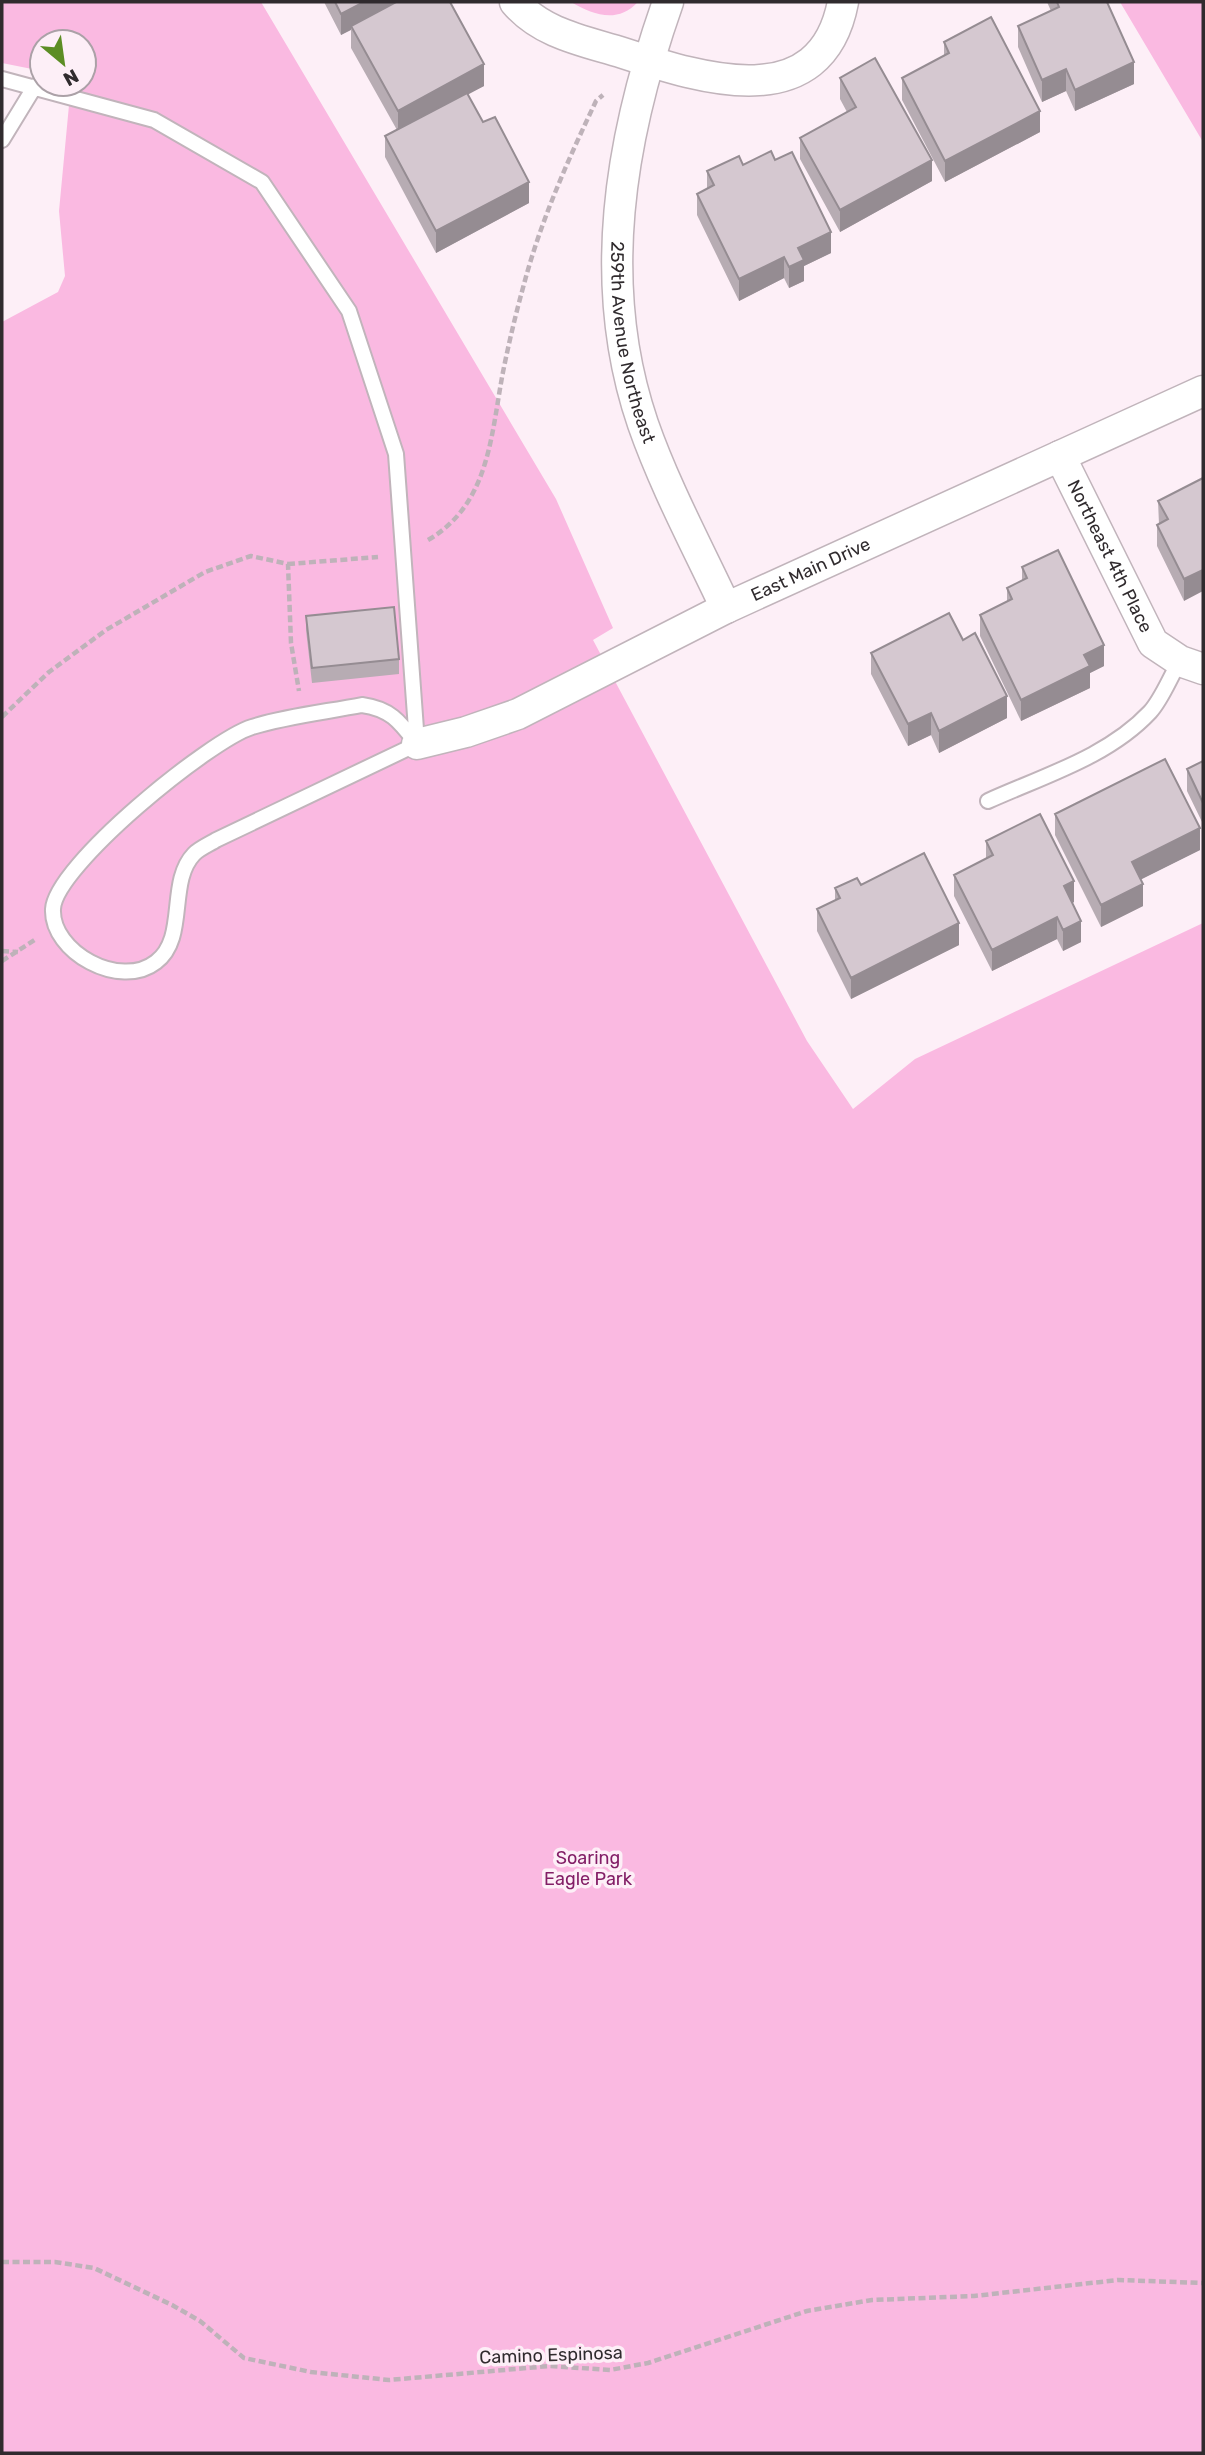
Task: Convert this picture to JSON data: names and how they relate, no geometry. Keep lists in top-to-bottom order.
{
  "streets": {
    "street": ["259th Avenue Northeast", "Northeast 4th Place", "East Main Drive"],
    "path": ["Camino Espinosa"]
  },
  "crossings": [
    ["259th Avenue Northeast", "East Main Drive"],
    ["Northeast 4th Place", "East Main Drive"]
  ],
  "parks": ["Soaring Eagle Park"],
  "north": "bottom right"
}
